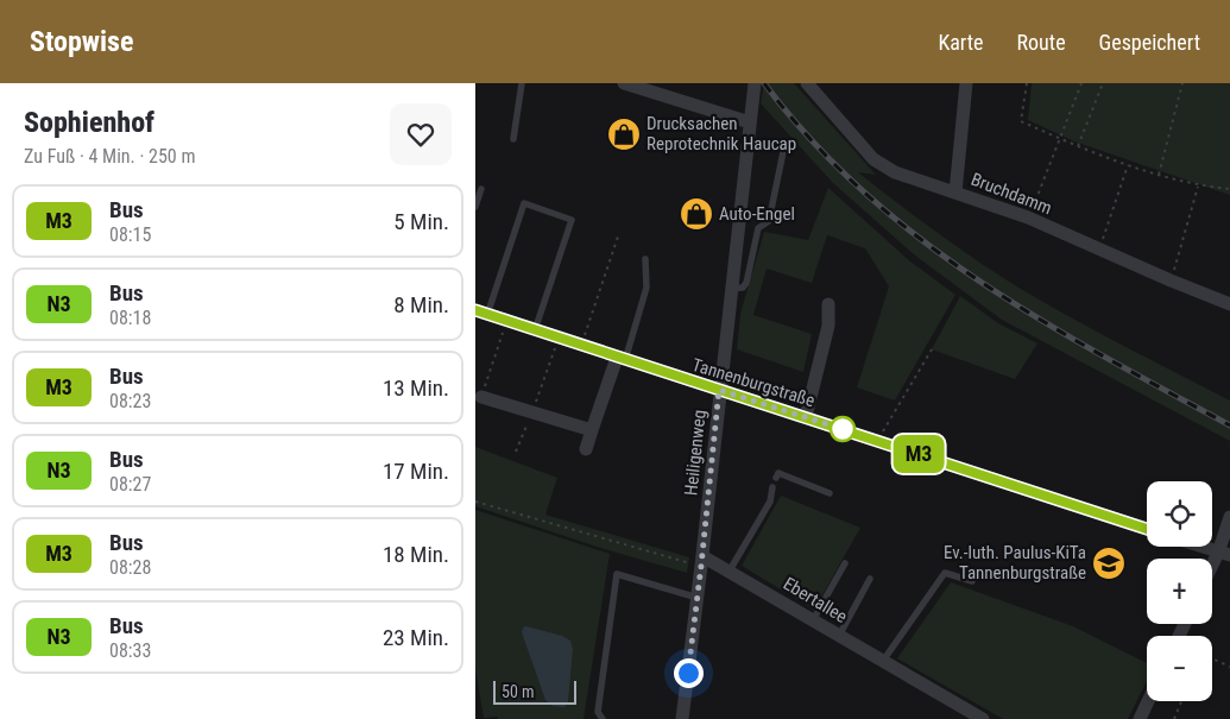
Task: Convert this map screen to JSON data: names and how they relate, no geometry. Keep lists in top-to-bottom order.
{
  "streets": {
    "street": [
      "Bruchdamm",
      "Tannenburgstraße",
      "Heiligenweg",
      "Ebertallee"
    ]
  },
  "crossings": [
    ["Tannenburgstraße", "Heiligenweg"],
    ["Heiligenweg", "Ebertallee"]
  ],
  "places": {
    "shop": ["Drucksachen Reprotechnik Haucap", "Auto-Engel"],
    "school or university": ["Ev.-luth. Paulus-KiTa Tannenburgstraße"]
  },
  "lines": ["bus line M3"],
  "scale_bar": "50 m",
  "page": {
    "header": "Stopwise",
    "nav": ["Karte", "Route", "Gespeichert"],
    "heading": ["Sophienhof", "Zu Fuß · 4 Min. · 250 m"],
    "on_map": "M3",
    "list": [
      {
        "mark": "M3",
        "name": "Bus",
        "note": "08:15",
        "value": "5 Min."
      },
      {
        "mark": "N3",
        "name": "Bus",
        "note": "08:18",
        "value": "8 Min."
      },
      {
        "mark": "M3",
        "name": "Bus",
        "note": "08:23",
        "value": "13 Min."
      },
      {
        "mark": "N3",
        "name": "Bus",
        "note": "08:27",
        "value": "17 Min."
      },
      {
        "mark": "M3",
        "name": "Bus",
        "note": "08:28",
        "value": "18 Min."
      },
      {
        "mark": "N3",
        "name": "Bus",
        "note": "08:33",
        "value": "23 Min."
      }
    ],
    "map_buttons": ["+", "−"],
    "scale": "50 m"
  }
}
